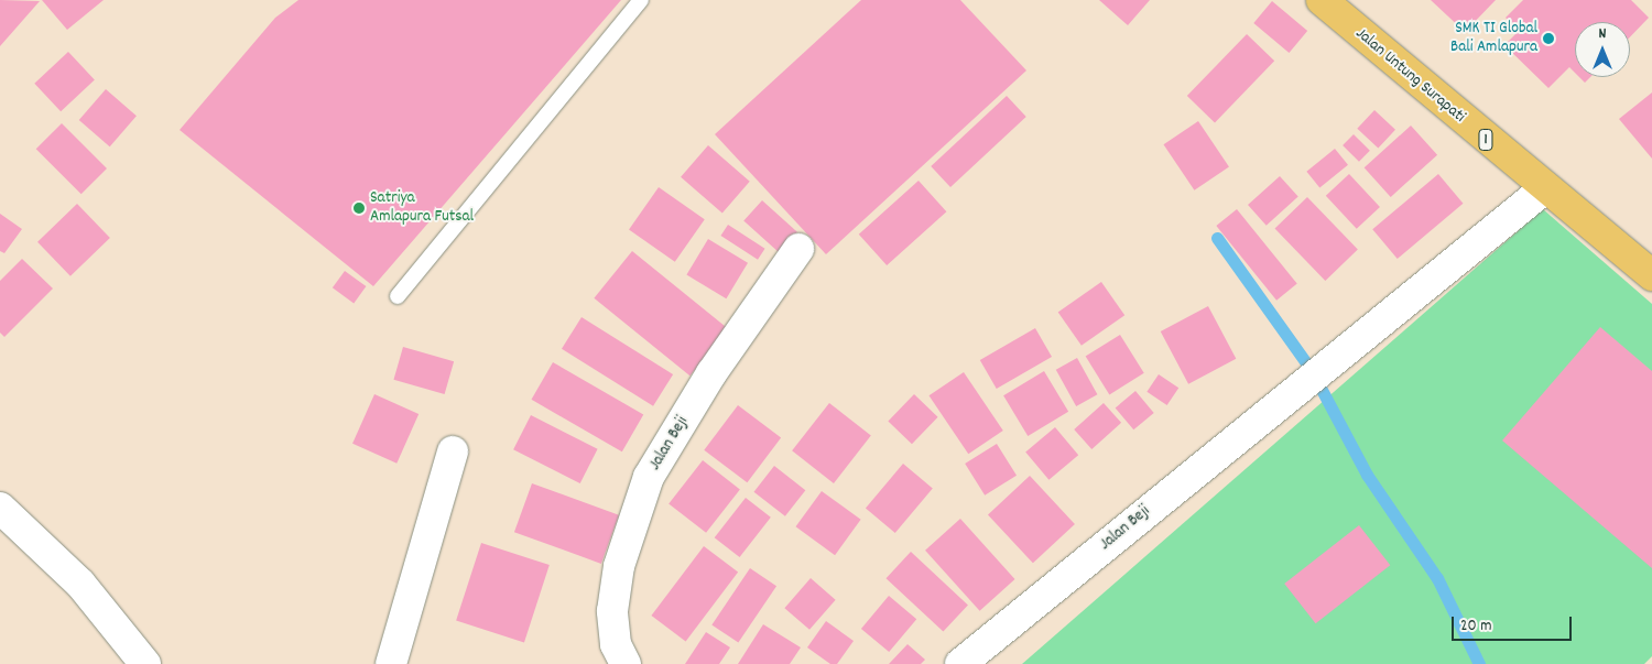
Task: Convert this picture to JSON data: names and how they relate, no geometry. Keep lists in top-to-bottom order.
{
  "streets": {
    "highway": ["Jalan Untung Surapati", "1"],
    "street": ["Jalan Beji"]
  },
  "crossings": [
    ["Jalan Untung Surapati", "Jalan Beji"]
  ],
  "places": ["SMK TI Global Bali Amlapura", "Satriya Amlapura Futsal"],
  "scale_bar": "20 m",
  "north": "top"
}
